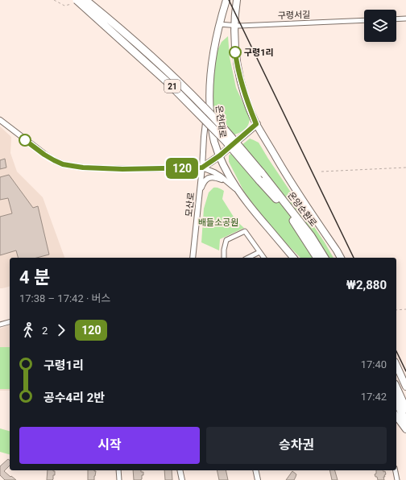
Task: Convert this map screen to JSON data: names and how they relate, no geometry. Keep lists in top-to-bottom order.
{
  "streets": {
    "highway": ["21", "온양순환로"],
    "main road": ["온천대로"],
    "street": ["구령서길", "모산로"]
  },
  "crossings": [
    ["구령서길", "온천대로"],
    ["온천대로", "모산로"]
  ],
  "parks": ["배들소공원"],
  "places": ["구령1리"],
  "lines": ["bus line 120"],
  "page": {
    "on_map": "120",
    "heading": ["4 분", "17:38 – 17:42 · 버스", "₩2,880"],
    "legs": ["2", "120"],
    "list": [
      {
        "name": "구령1리",
        "value": "17:40"
      },
      {
        "name": "공수4리 2반",
        "value": "17:42"
      }
    ],
    "buttons": ["시작", "승차권"]
  }
}
